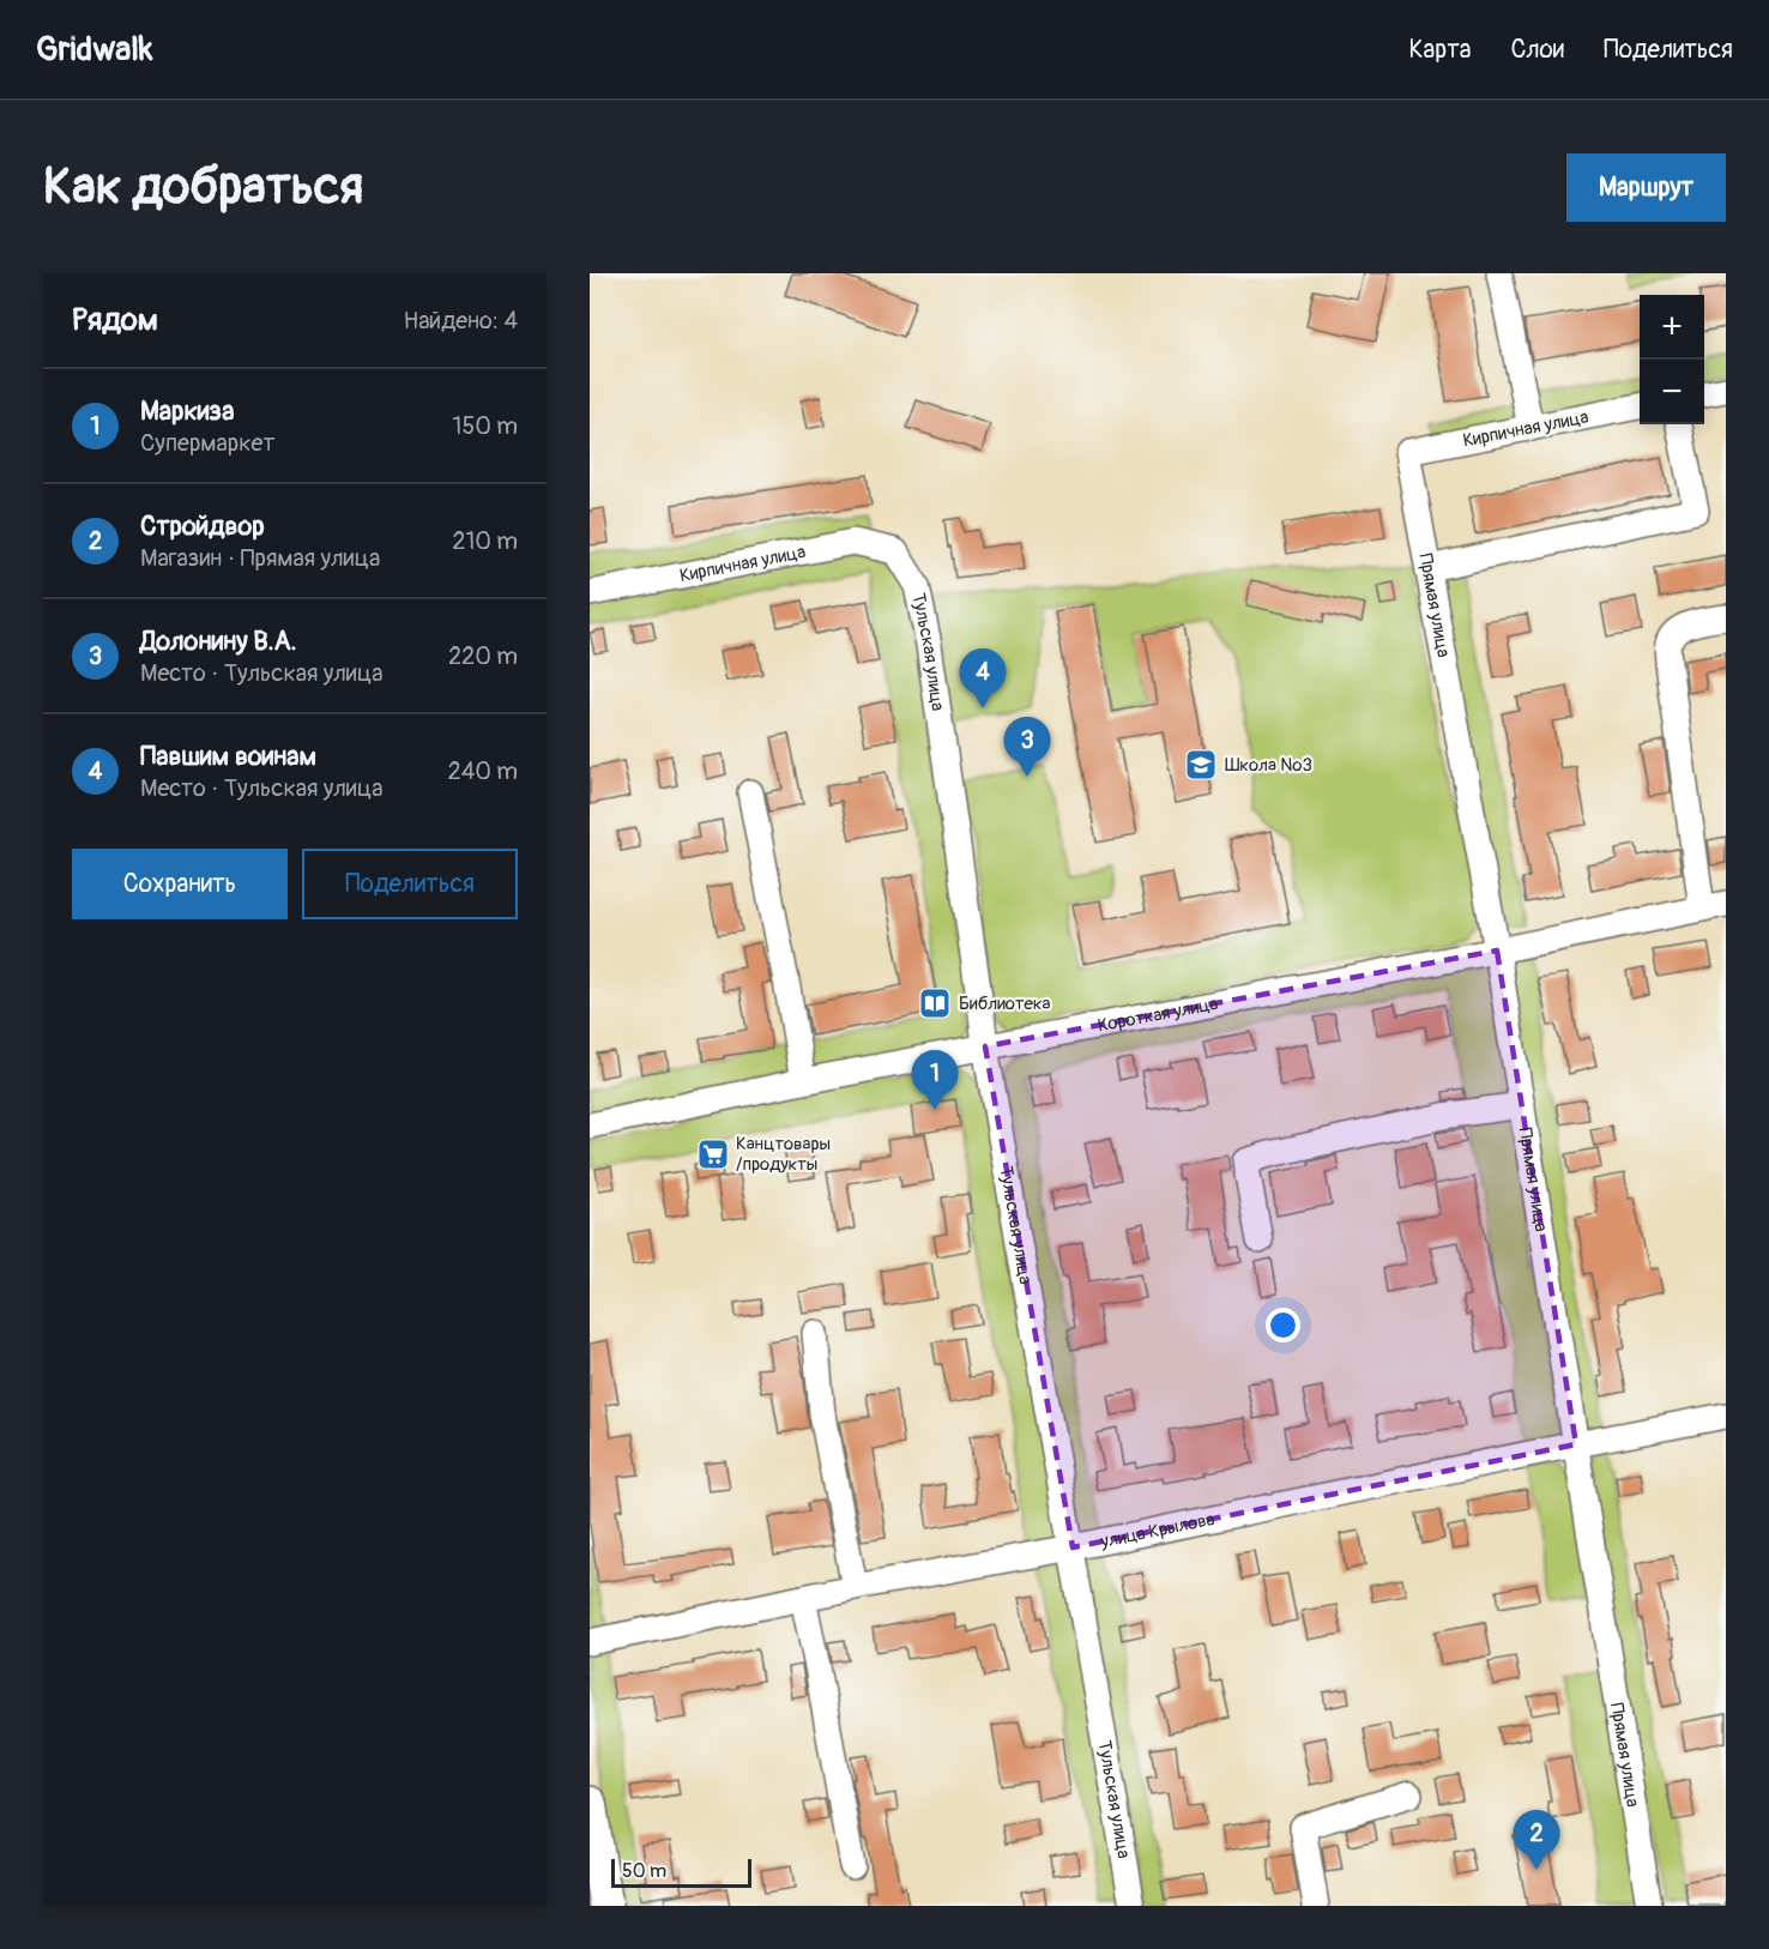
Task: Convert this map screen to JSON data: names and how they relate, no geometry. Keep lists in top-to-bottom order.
{
  "streets": {
    "street": [
      "Кирпичная улица",
      "Прямая улица",
      "Тульская улица",
      "Короткая улица",
      "улица Крылова"
    ]
  },
  "crossings": [
    ["Кирпичная улица", "Прямая улица"],
    ["Кирпичная улица", "Тульская улица"],
    ["Прямая улица", "Короткая улица"],
    ["Прямая улица", "улица Крылова"],
    ["Тульская улица", "Короткая улица"],
    ["Тульская улица", "улица Крылова"]
  ],
  "places": {
    "school or university": ["Школа №3"],
    "library": ["Библиотека"],
    "supermarket": ["Канцтовары /продукты"]
  },
  "scale_bar": "50 m",
  "page": {
    "header": "Gridwalk",
    "nav": ["Карта", "Слои", "Поделиться"],
    "buttons": [
      "Маршрут",
      ["Сохранить", "Поделиться"]
    ],
    "title": "Как добраться",
    "heading": ["Рядом", "Найдено: 4"],
    "map_buttons": ["+", "−"],
    "list": [
      {
        "mark": "1",
        "name": "Маркиза",
        "note": "Супермаркет",
        "value": "150 m"
      },
      {
        "mark": "2",
        "name": "Стройдвор",
        "note": "Магазин · Прямая улица",
        "value": "210 m"
      },
      {
        "mark": "3",
        "name": "Долонину В.А.",
        "note": "Место · Тульская улица",
        "value": "220 m"
      },
      {
        "mark": "4",
        "name": "Павшим воинам",
        "note": "Место · Тульская улица",
        "value": "240 m"
      }
    ],
    "pins": [
      "4",
      "3",
      "1",
      "2"
    ],
    "scale": "50 m"
  }
}
